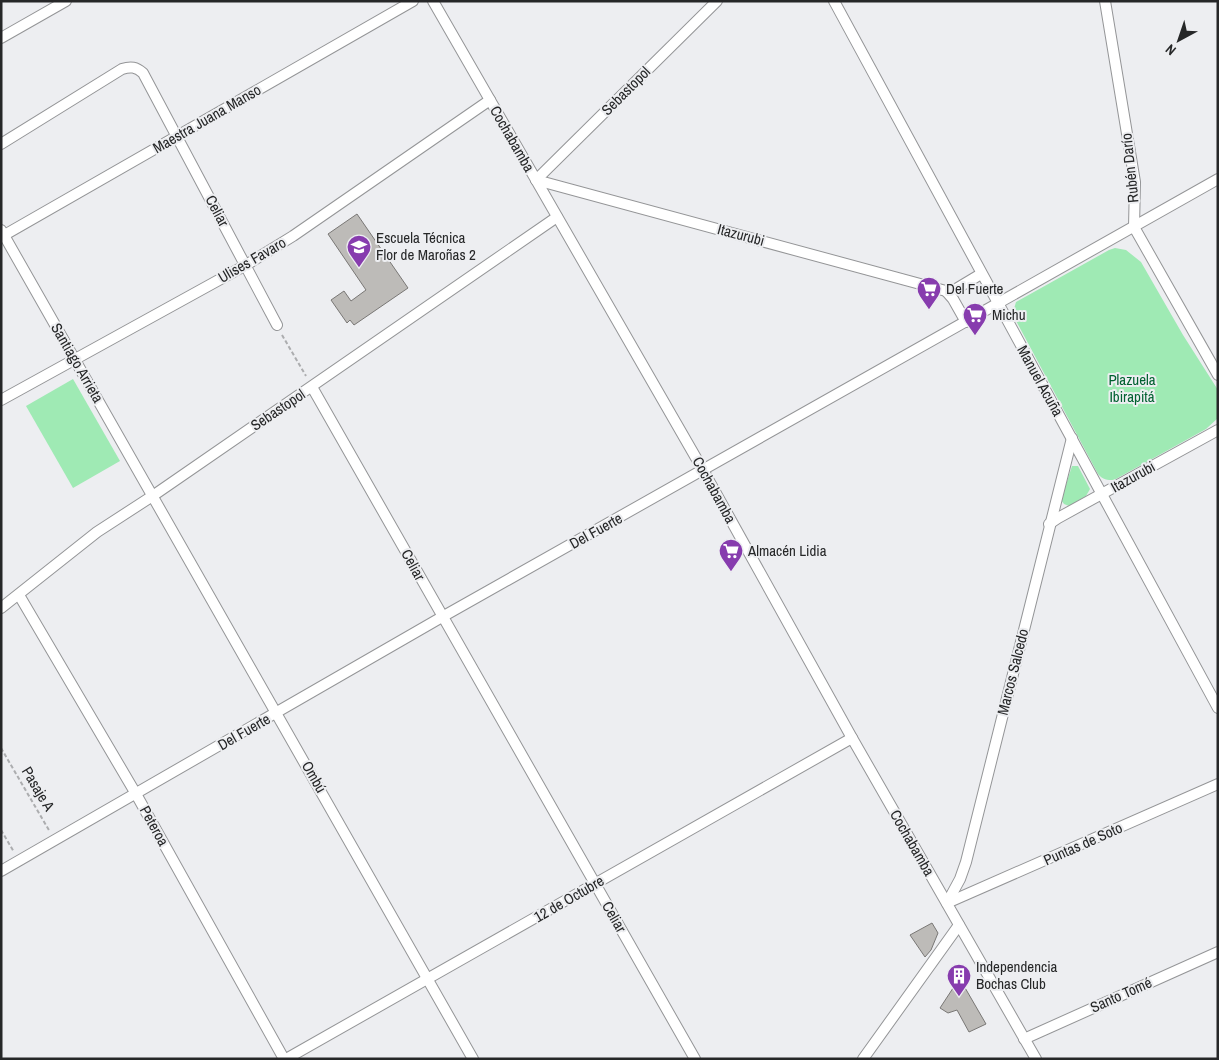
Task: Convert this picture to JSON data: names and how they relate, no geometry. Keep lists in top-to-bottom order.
{
  "streets": {
    "street": [
      "Sebastopol",
      "Maestra Juana Manso",
      "Cochabamba",
      "Rubén Darío",
      "Celiar",
      "Itazurubi",
      "Ulises Favaro",
      "Santiago Arrieta",
      "Manuel Acuña",
      "Del Fuerte",
      "Marcos Salcedo",
      "Ombú",
      "Peteroa",
      "Puntas de Soto",
      "12 de Octubre",
      "Santo Tomé"
    ],
    "path": ["Pasaje A"]
  },
  "crossings": [
    ["Sebastopol", "Cochabamba"],
    ["Sebastopol", "Celiar"],
    ["Sebastopol", "Itazurubi"],
    ["Sebastopol", "Santiago Arrieta"],
    ["Sebastopol", "Ombú"],
    ["Sebastopol", "Peteroa"],
    ["Maestra Juana Manso", "Celiar"],
    ["Maestra Juana Manso", "Santiago Arrieta"],
    ["Cochabamba", "Itazurubi"],
    ["Cochabamba", "Ulises Favaro"],
    ["Cochabamba", "Del Fuerte"],
    ["Cochabamba", "Marcos Salcedo"],
    ["Cochabamba", "Puntas de Soto"],
    ["Cochabamba", "12 de Octubre"],
    ["Cochabamba", "Santo Tomé"],
    ["Rubén Darío", "Del Fuerte"],
    ["Celiar", "Ulises Favaro"],
    ["Celiar", "Del Fuerte"],
    ["Celiar", "12 de Octubre"],
    ["Itazurubi", "Manuel Acuña"],
    ["Itazurubi", "Marcos Salcedo"],
    ["Ulises Favaro", "Santiago Arrieta"],
    ["Santiago Arrieta", "Ombú"],
    ["Manuel Acuña", "Del Fuerte"],
    ["Manuel Acuña", "Marcos Salcedo"],
    ["Del Fuerte", "Ombú"],
    ["Del Fuerte", "Pasaje A"],
    ["Del Fuerte", "Peteroa"],
    ["Marcos Salcedo", "Puntas de Soto"],
    ["Ombú", "12 de Octubre"],
    ["Peteroa", "12 de Octubre"]
  ],
  "parks": ["Plazuela Ibirapitá"],
  "places": {
    "school or university": ["Escuela Técnica Flor de Maroñas 2"],
    "supermarket": ["Del Fuerte", "Michu", "Almacén Lidia"],
    "building": ["Independencia Bochas Club"]
  },
  "north": "bottom left"
}
